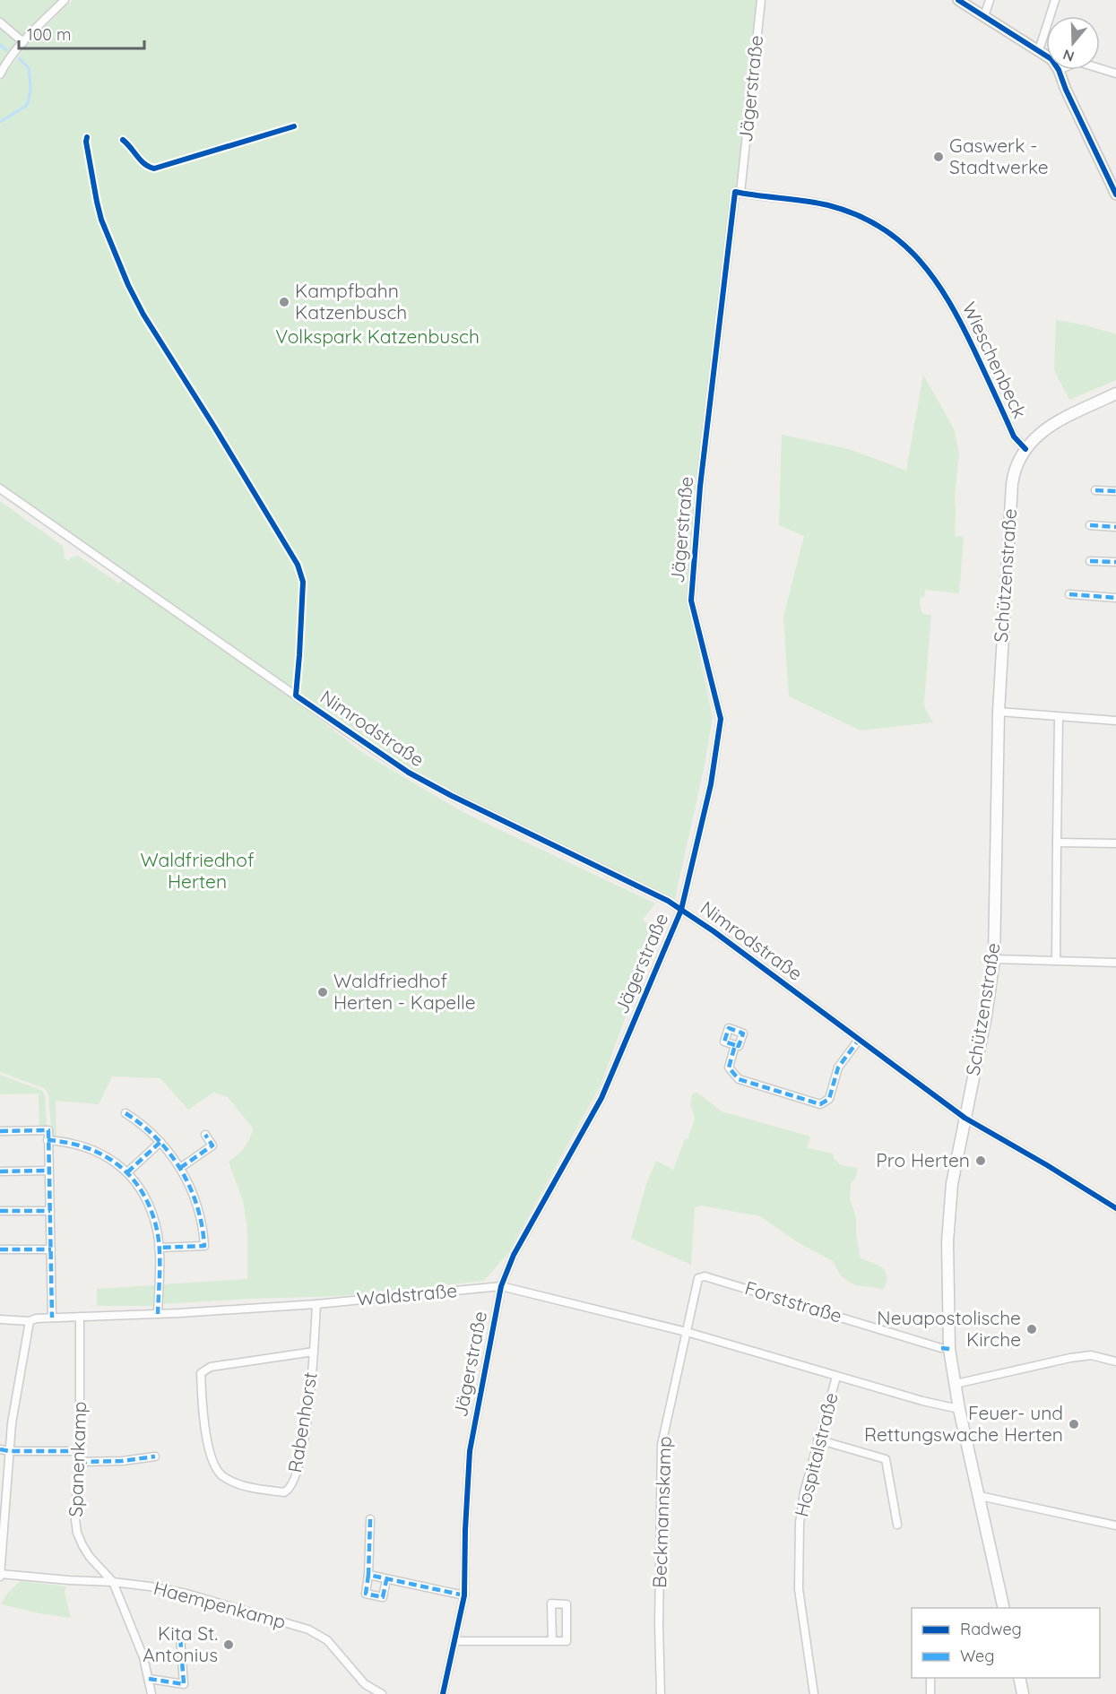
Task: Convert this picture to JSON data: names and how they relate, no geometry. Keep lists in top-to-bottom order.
{
  "streets": {
    "main road": ["Schützenstraße"],
    "street": [
      "Jägerstraße",
      "Wieschenbeck",
      "Nimrodstraße",
      "Waldstraße",
      "Forststraße",
      "Rabenhorst",
      "Hospitalstraße",
      "Spanenkamp",
      "Beckmannskamp",
      "Haempenkamp"
    ]
  },
  "crossings": [
    ["Jägerstraße", "Wieschenbeck"],
    ["Jägerstraße", "Nimrodstraße"],
    ["Jägerstraße", "Waldstraße"],
    ["Wieschenbeck", "Schützenstraße"],
    ["Schützenstraße", "Nimrodstraße"],
    ["Schützenstraße", "Waldstraße"],
    ["Waldstraße", "Forststraße"],
    ["Waldstraße", "Rabenhorst"],
    ["Waldstraße", "Hospitalstraße"],
    ["Waldstraße", "Spanenkamp"],
    ["Waldstraße", "Beckmannskamp"],
    ["Forststraße", "Beckmannskamp"],
    ["Spanenkamp", "Haempenkamp"]
  ],
  "parks": ["Volkspark Katzenbusch", "Waldfriedhof Herten"],
  "places": [
    "Gaswerk - Stadtwerke",
    "Kampfbahn Katzenbusch",
    "Waldfriedhof Herten - Kapelle",
    "Pro Herten",
    "Neuapostolische Kirche",
    "Feuer- und Rettungswache Herten",
    "Kita St. Antonius"
  ],
  "legend": ["Radweg", "Weg"],
  "scale_bar": "100 m",
  "north": "bottom"
}
